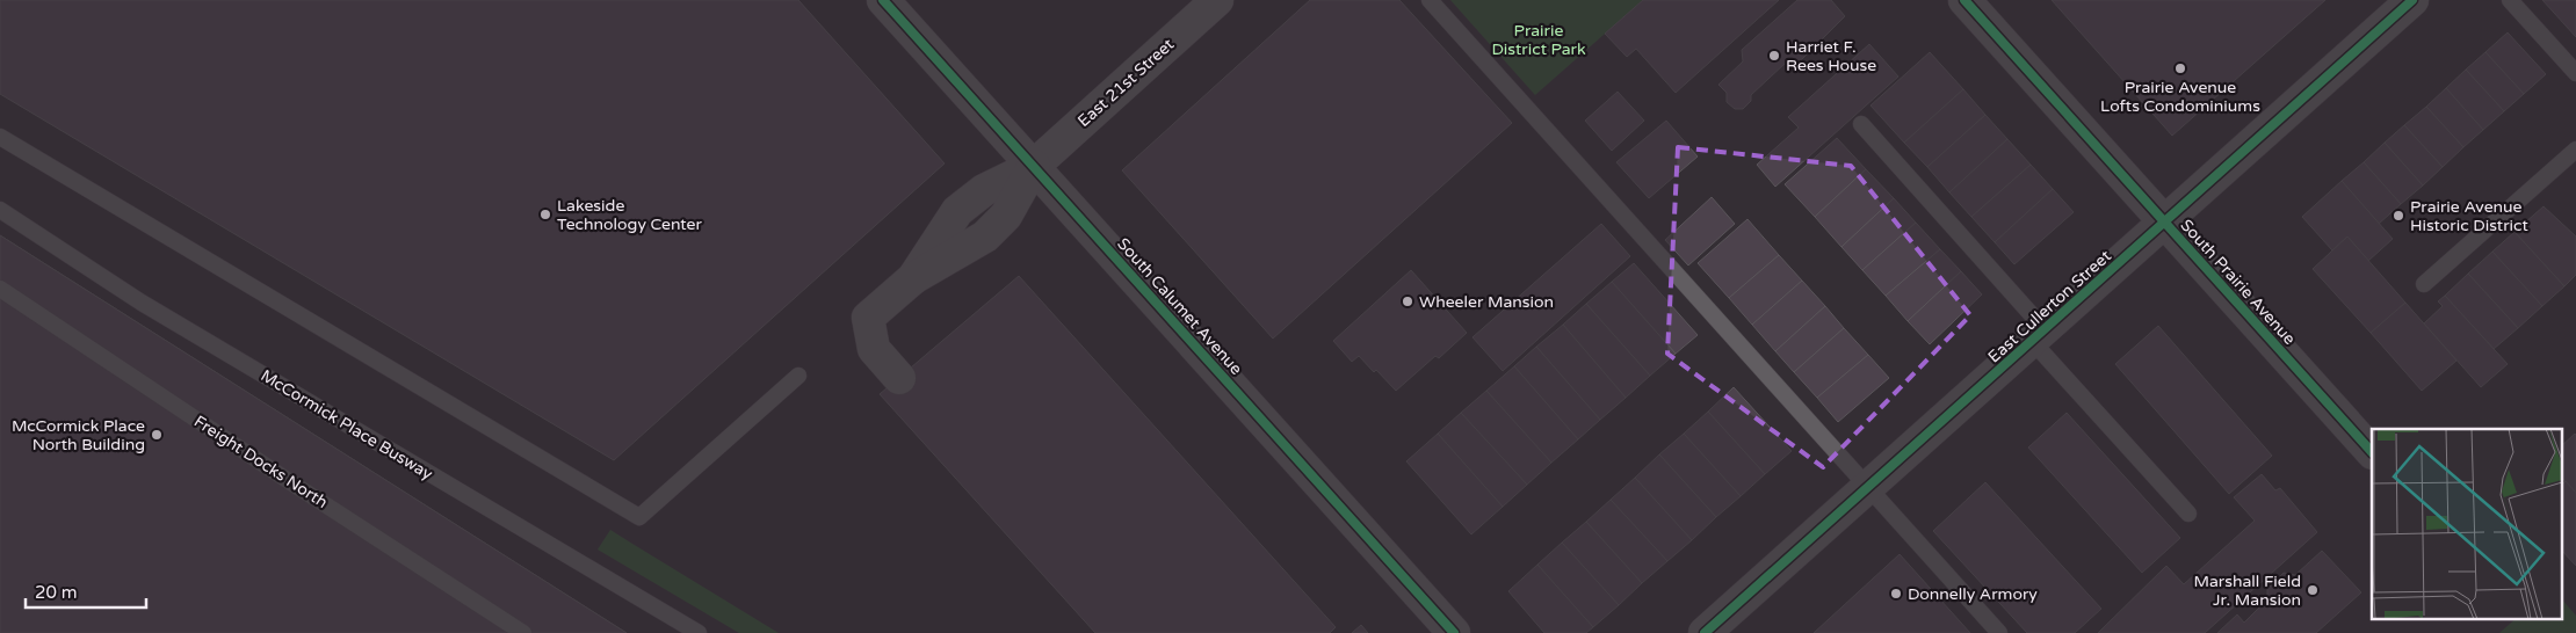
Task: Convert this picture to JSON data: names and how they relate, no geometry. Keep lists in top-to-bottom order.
{
  "streets": {
    "street": [
      "East 21st Street",
      "South Prairie Avenue",
      "South Calumet Avenue",
      "East Cullerton Street"
    ],
    "lane": ["McCormick Place Busway", "Freight Docks North"]
  },
  "crossings": [
    ["East 21st Street", "South Calumet Avenue"],
    ["South Prairie Avenue", "East Cullerton Street"]
  ],
  "parks": ["Prairie District Park"],
  "places": [
    "Harriet F. Rees House",
    "Prairie Avenue Lofts Condominiums",
    "Lakeside Technology Center",
    "Prairie Avenue Historic District",
    "Wheeler Mansion",
    "McCormick Place North Building",
    "Marshall Field Jr. Mansion",
    "Donnelly Armory"
  ],
  "scale_bar": "20 m"
}
